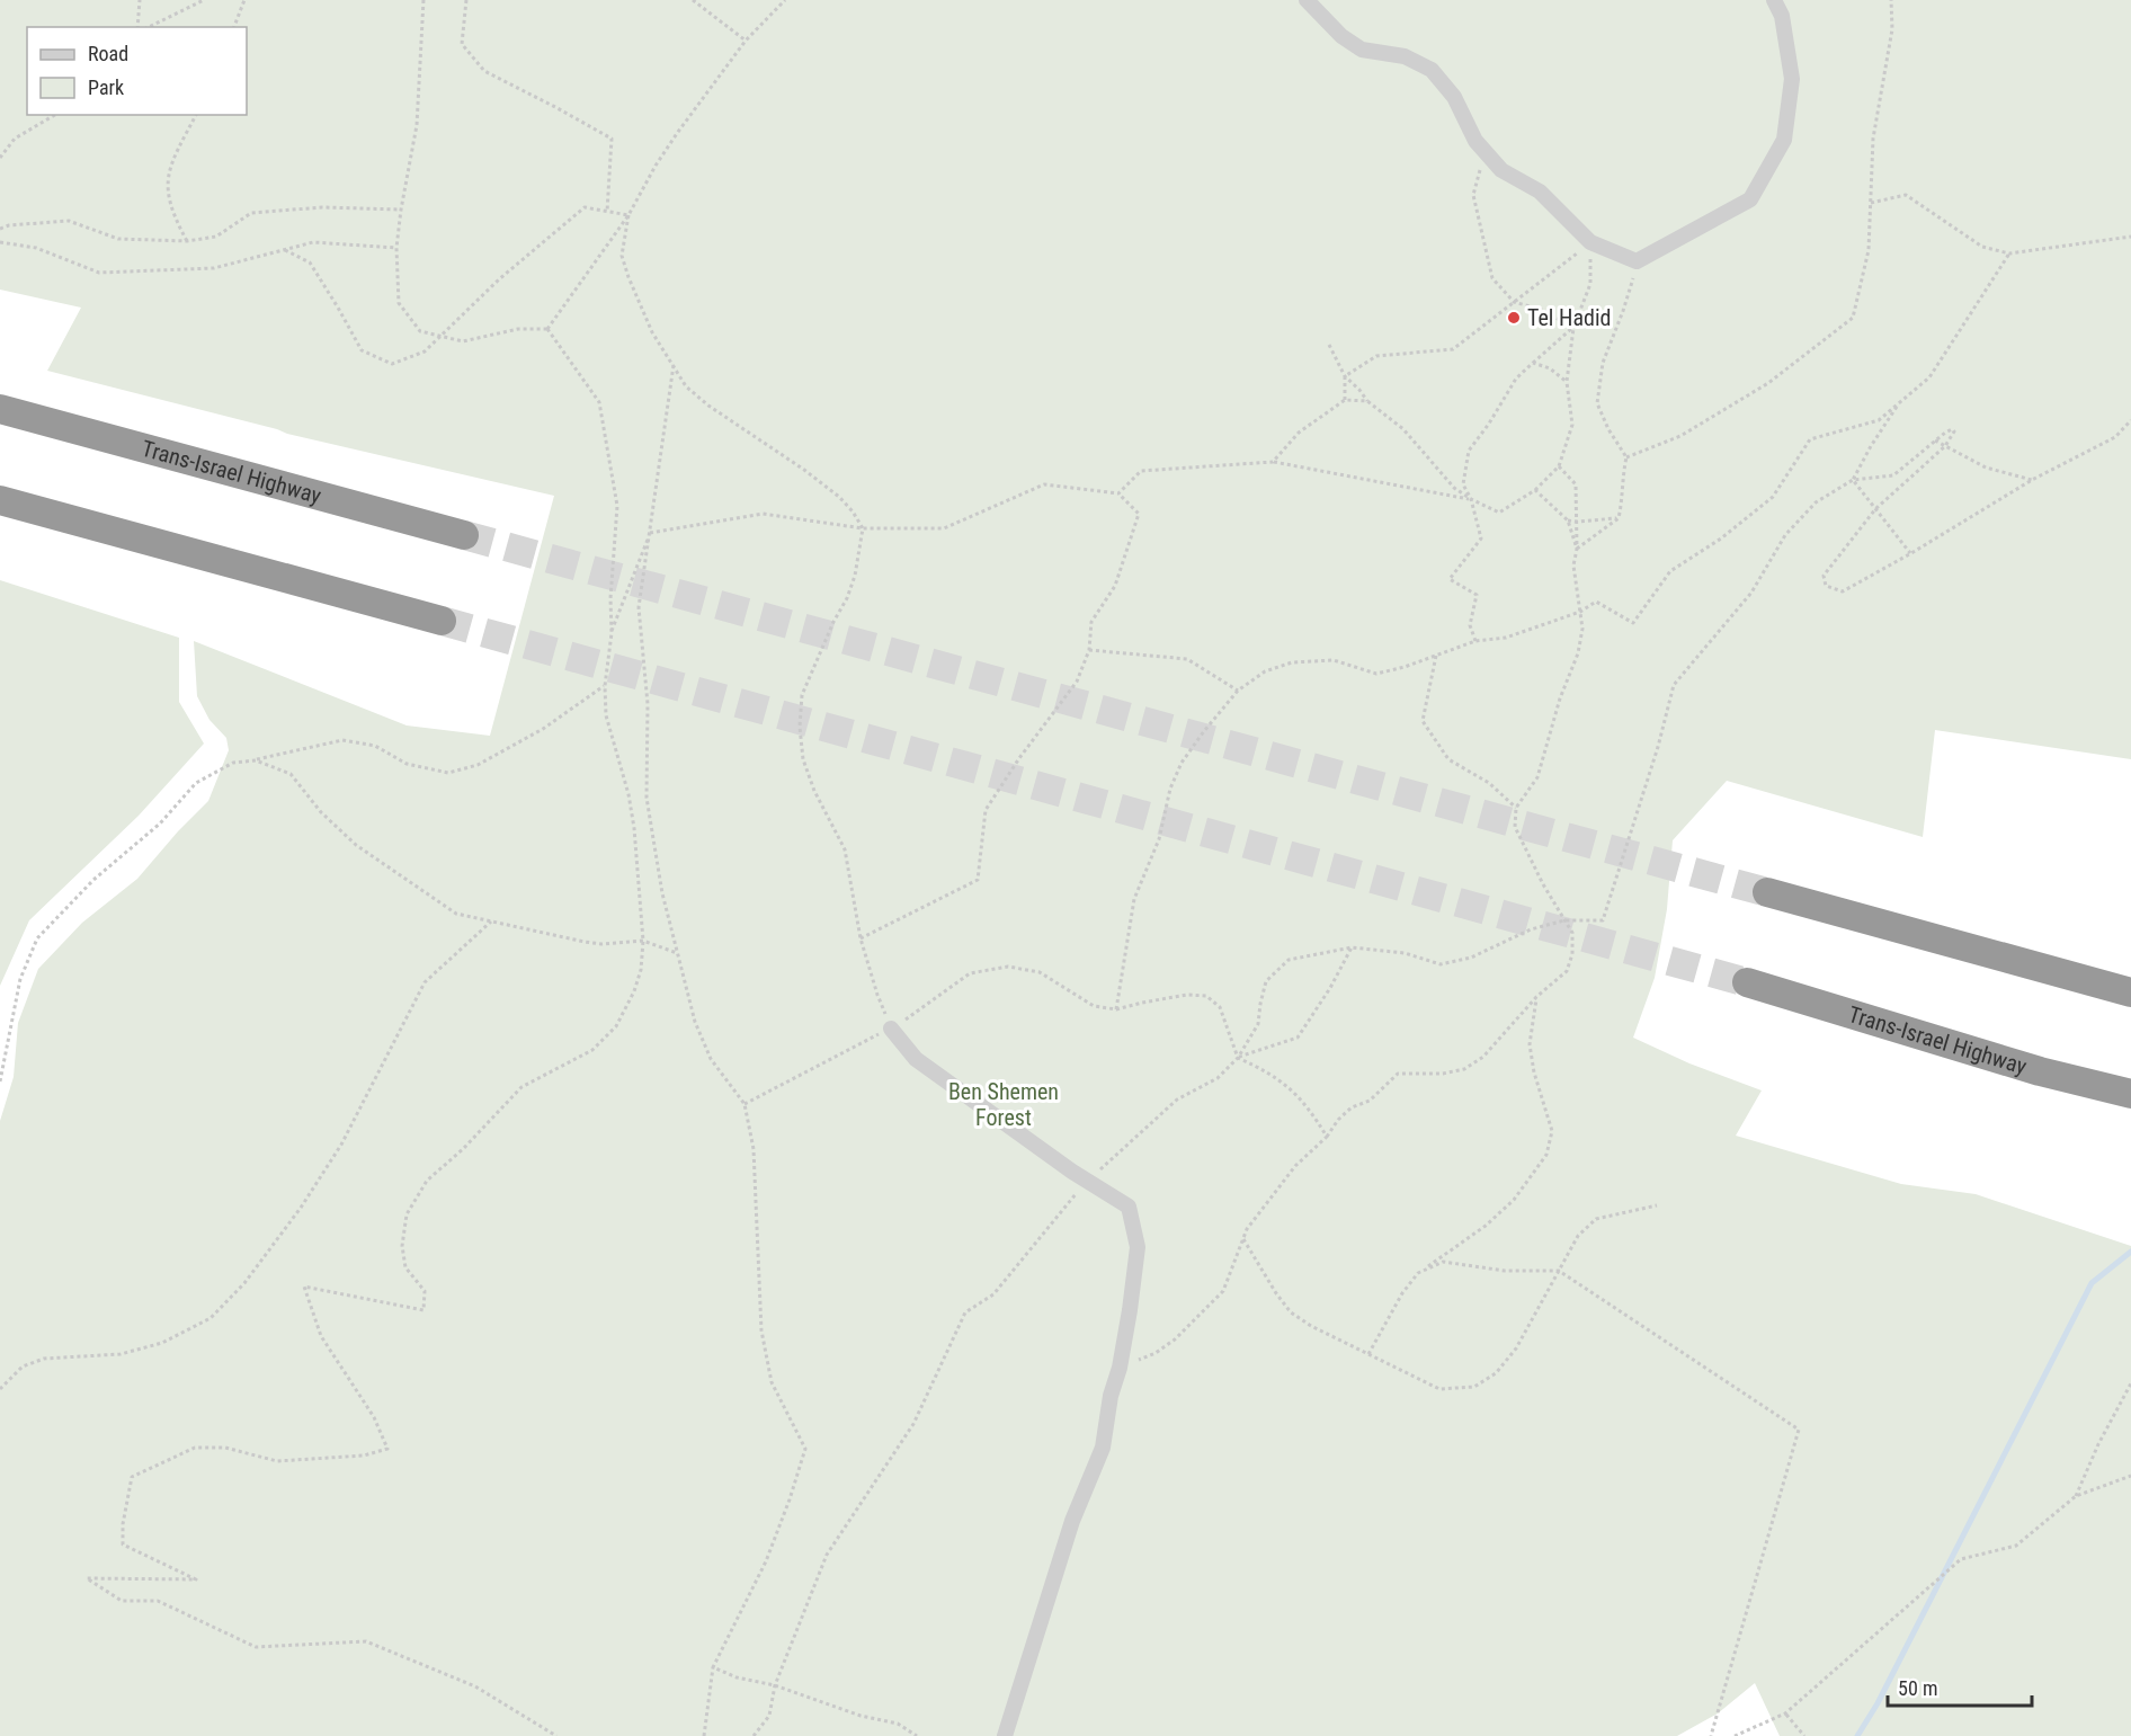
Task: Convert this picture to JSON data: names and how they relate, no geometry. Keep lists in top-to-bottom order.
{
  "streets": {
    "highway": ["Trans-Israel Highway"]
  },
  "parks": ["Ben Shemen Forest"],
  "places": ["Tel Hadid"],
  "legend": ["Road", "Park"],
  "scale_bar": "50 m"
}
